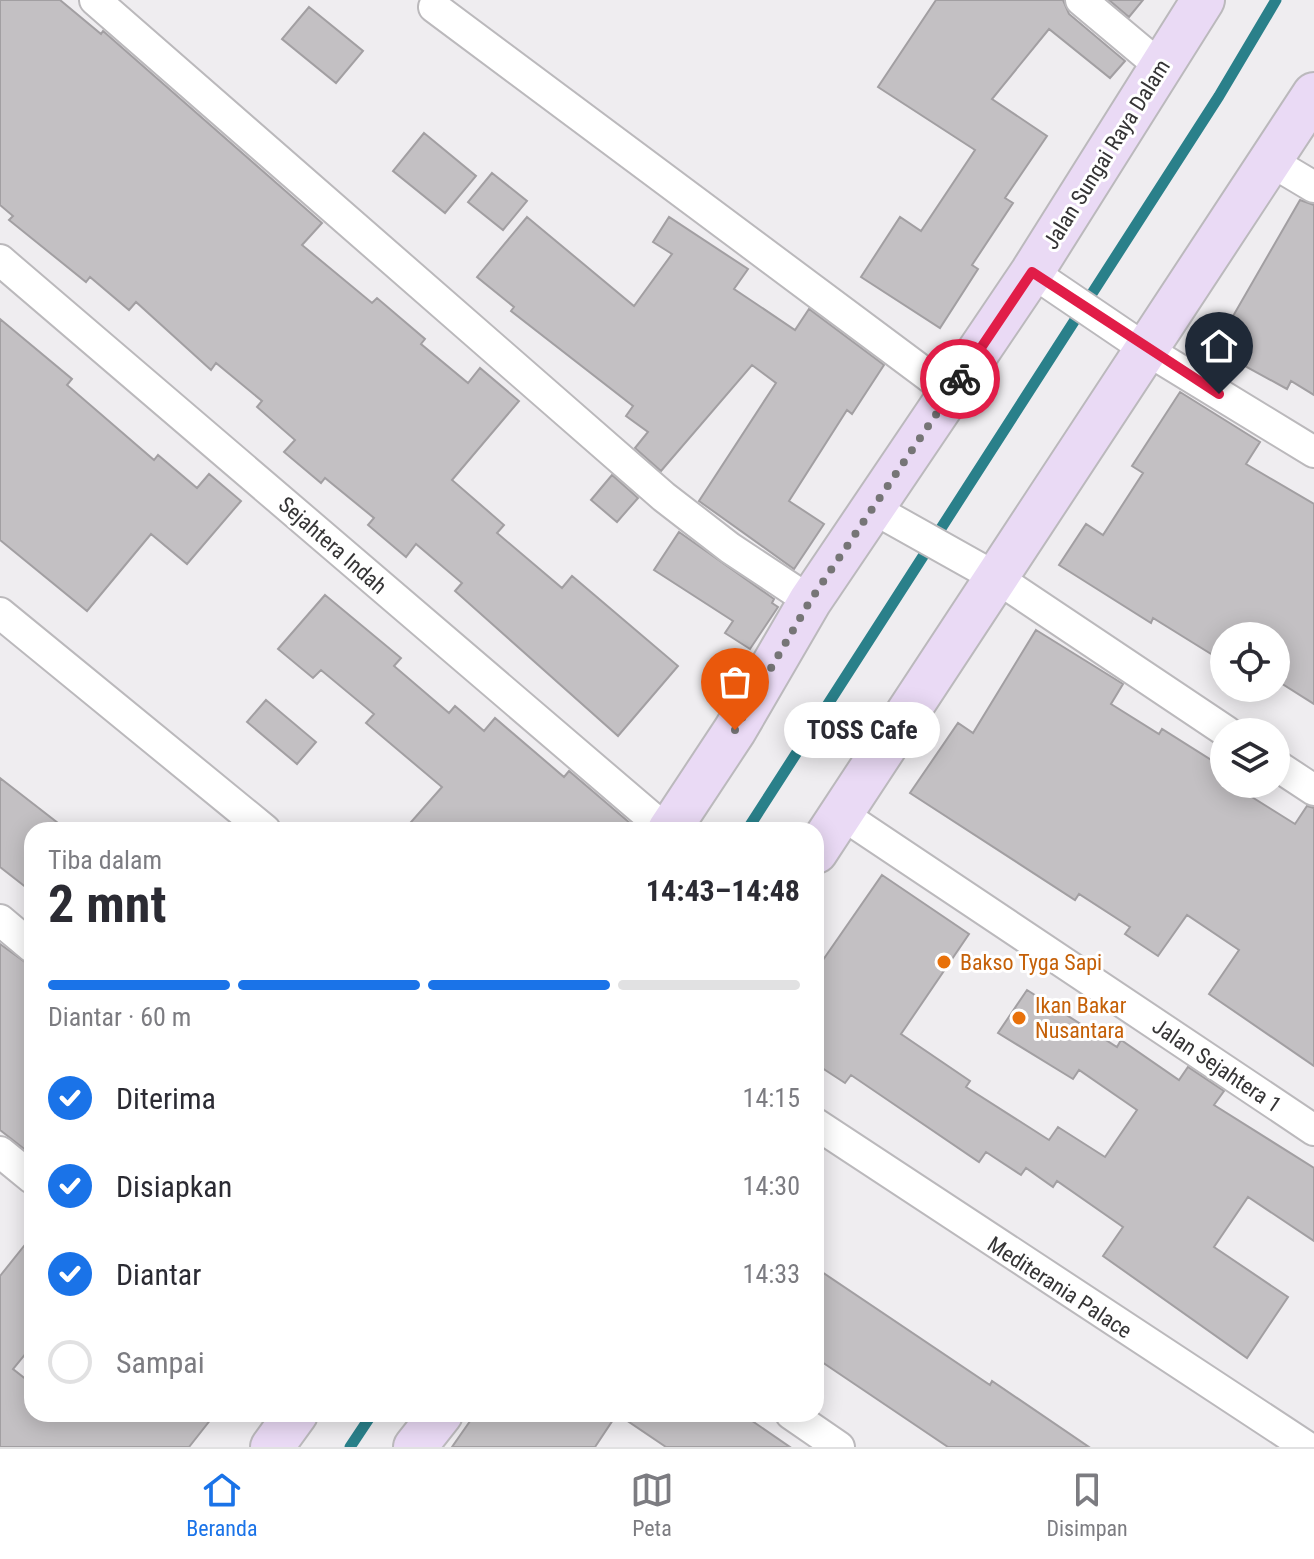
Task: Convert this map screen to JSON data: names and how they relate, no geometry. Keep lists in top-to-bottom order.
{
  "streets": {
    "street": [
      "Jalan Sungai Raya Dalam",
      "Sejahtera Indah",
      "Jalan Sejahtera 1",
      "Mediterania Palace"
    ]
  },
  "places": ["TOSS Cafe", "Bakso Tyga Sapi", "Ikan Bakar Nusantara"],
  "page": {
    "bubble": "TOSS Cafe",
    "heading": ["2 mnt", "Tiba dalam", "14:43–14:48"],
    "bar": "Diantar · 60 m",
    "list": [
      ["Diterima", "14:15"],
      ["Disiapkan", "14:30"],
      ["Diantar", "14:33"],
      "Sampai"
    ],
    "tabs": ["Beranda", "Peta", "Disimpan"]
  }
}
